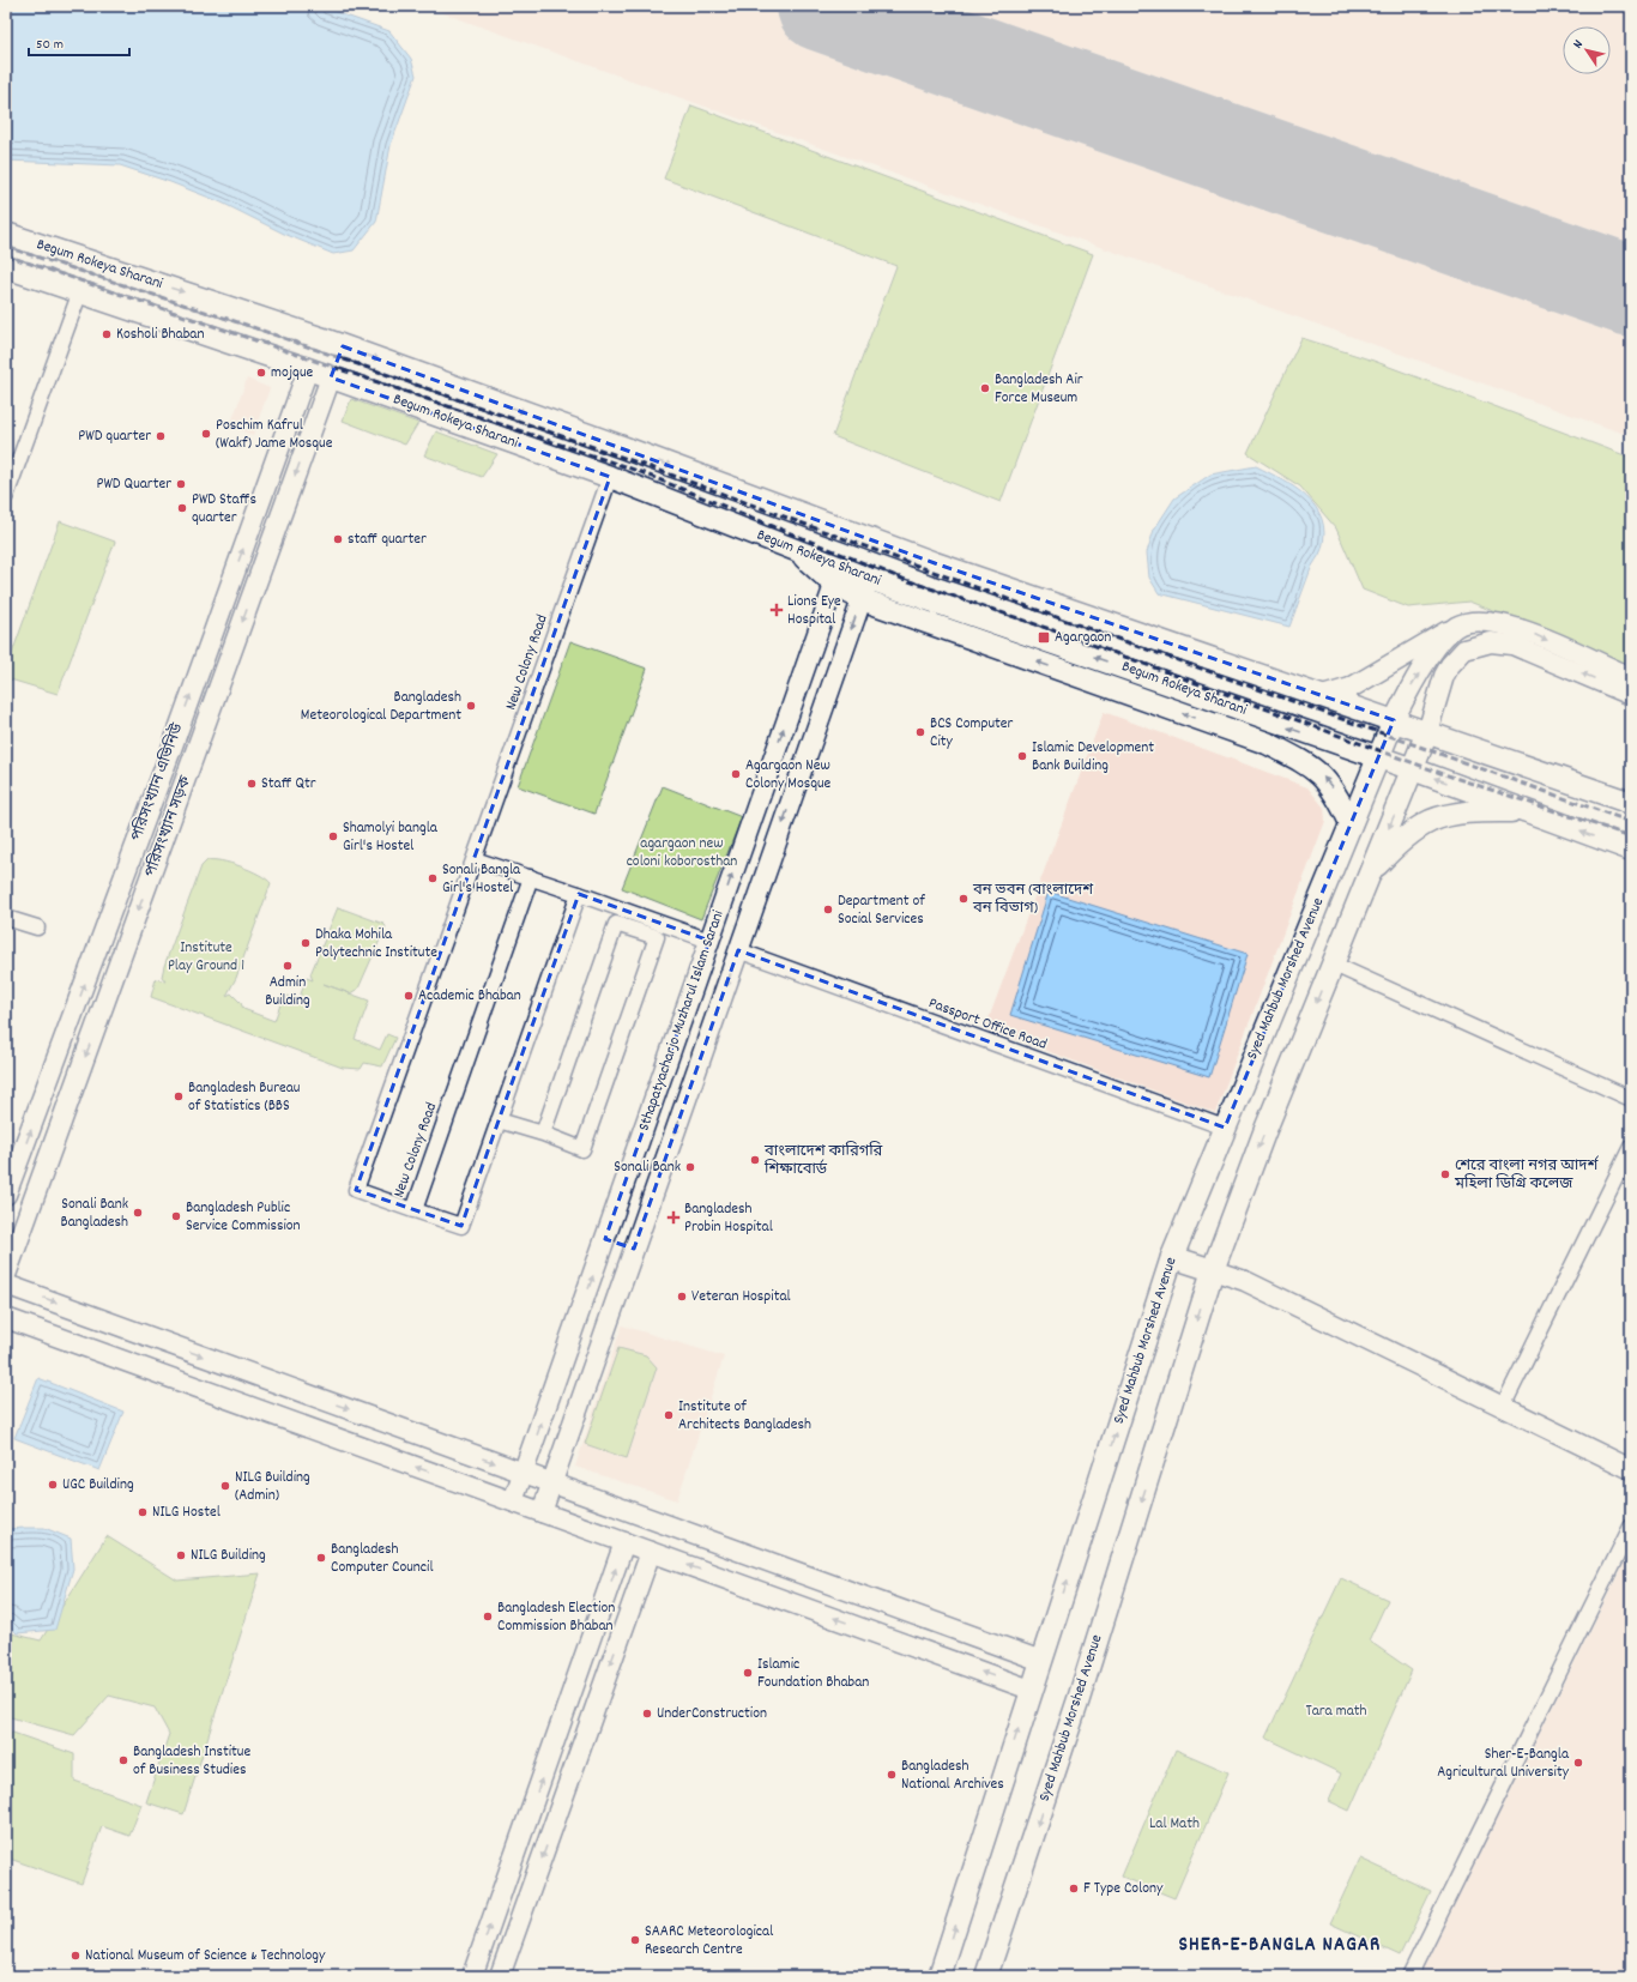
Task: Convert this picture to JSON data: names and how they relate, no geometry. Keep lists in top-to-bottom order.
{
  "streets": {
    "main road": ["Begum Rokeya Sharani", "Syed Mahbub Morshed Avenue"],
    "street": [
      "New Colony Road",
      "পরিসংখ্যান এভিনিউ",
      "পরিসংখ্যান সড়ক",
      "Sthapatyacharjo Muzharul Islam Sarani",
      "Passport Office Road"
    ]
  },
  "crossings": [
    ["Begum Rokeya Sharani", "New Colony Road"],
    ["Begum Rokeya Sharani", "পরিসংখ্যান এভিনিউ"],
    ["Begum Rokeya Sharani", "পরিসংখ্যান সড়ক"],
    ["Begum Rokeya Sharani", "Syed Mahbub Morshed Avenue"],
    ["Begum Rokeya Sharani", "Sthapatyacharjo Muzharul Islam Sarani"],
    ["Syed Mahbub Morshed Avenue", "Passport Office Road"],
    ["Sthapatyacharjo Muzharul Islam Sarani", "Passport Office Road"]
  ],
  "one_way": ["পরিসংখ্যান এভিনিউ", "পরিসংখ্যান সড়ক"],
  "districts": ["SHER-E-BANGLA NAGAR"],
  "parks": [
    "agargaon new coloni koborosthan",
    "Institute Play Ground 1",
    "Tara math",
    "Lal Math"
  ],
  "places": {
    "other": [
      "Kosholi Bhaban",
      "mojque",
      "Bangladesh Air Force Museum",
      "Poschim Kafrul (Wakf) Jame Mosque",
      "PWD quarter",
      "PWD Quarter",
      "PWD Staffs quarter",
      "staff quarter",
      "Bangladesh Meteorological Department",
      "BCS Computer City",
      "Islamic Development Bank Building",
      "Agargaon New Colony Mosque",
      "Staff Qtr",
      "Shamolyi bangla Girl's Hostel",
      "Sonali Bangla Girl's Hostel",
      "বন ভবন (বাংলাদেশ বন বিভাগ)",
      "Department of Social Services",
      "Dhaka Mohila Polytechnic Institute",
      "Admin Building",
      "Academic Bhaban",
      "Bangladesh Bureau of Statistics (BBS",
      "বাংলাদেশ কারিগরি শিক্ষাবোর্ড",
      "Sonali Bank",
      "শেরে বাংলা নগর আদর্শ মহিলা ডিগ্রি কলেজ",
      "Sonali Bank Bangladesh",
      "Bangladesh Public Service Commission",
      "Veteran Hospital",
      "Institute of Architects Bangladesh",
      "UGC Building",
      "NILG Building (Admin)",
      "NILG Hostel",
      "NILG Building",
      "Bangladesh Computer Council",
      "Bangladesh Election Commission Bhaban",
      "Islamic Foundation Bhaban",
      "UnderConstruction",
      "Bangladesh Institue of Business Studies",
      "Sher-E-Bangla Agricultural University",
      "Bangladesh National Archives",
      "F Type Colony",
      "SAARC Meteorological Research Centre",
      "National Museum of Science & Technology"
    ],
    "health": ["Lions Eye Hospital", "Bangladesh Probin Hospital"],
    "transit": ["Agargaon"]
  },
  "scale_bar": "50 m",
  "north": "top left"
}
